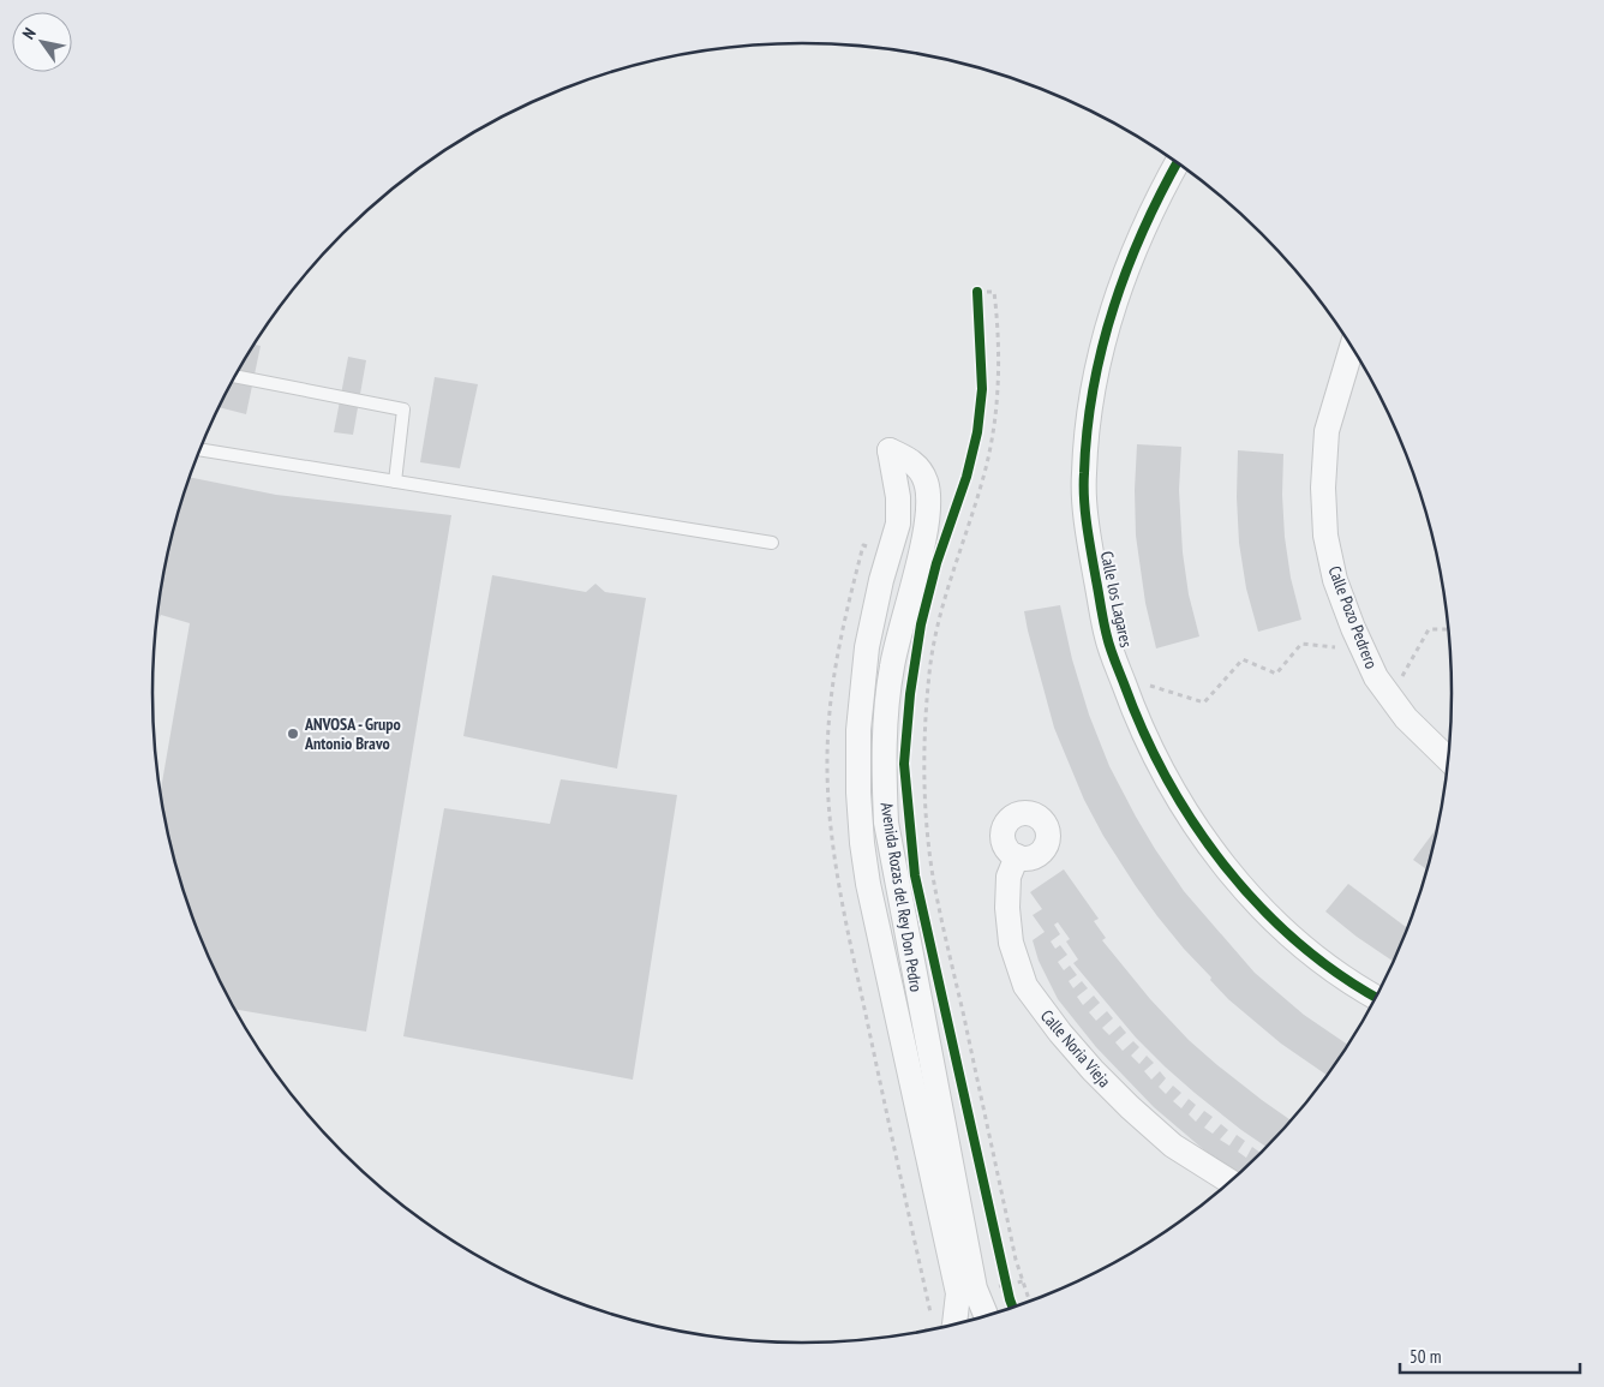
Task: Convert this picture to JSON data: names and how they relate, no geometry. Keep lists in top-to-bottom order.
{
  "streets": {
    "street": [
      "Calle los Lagares",
      "Calle Pozo Pedrero",
      "Avenida Rozas del Rey Don Pedro",
      "Calle Noria Vieja"
    ]
  },
  "places": ["ANVOSA - Grupo Antonio Bravo"],
  "scale_bar": "50 m",
  "north": "top left"
}
